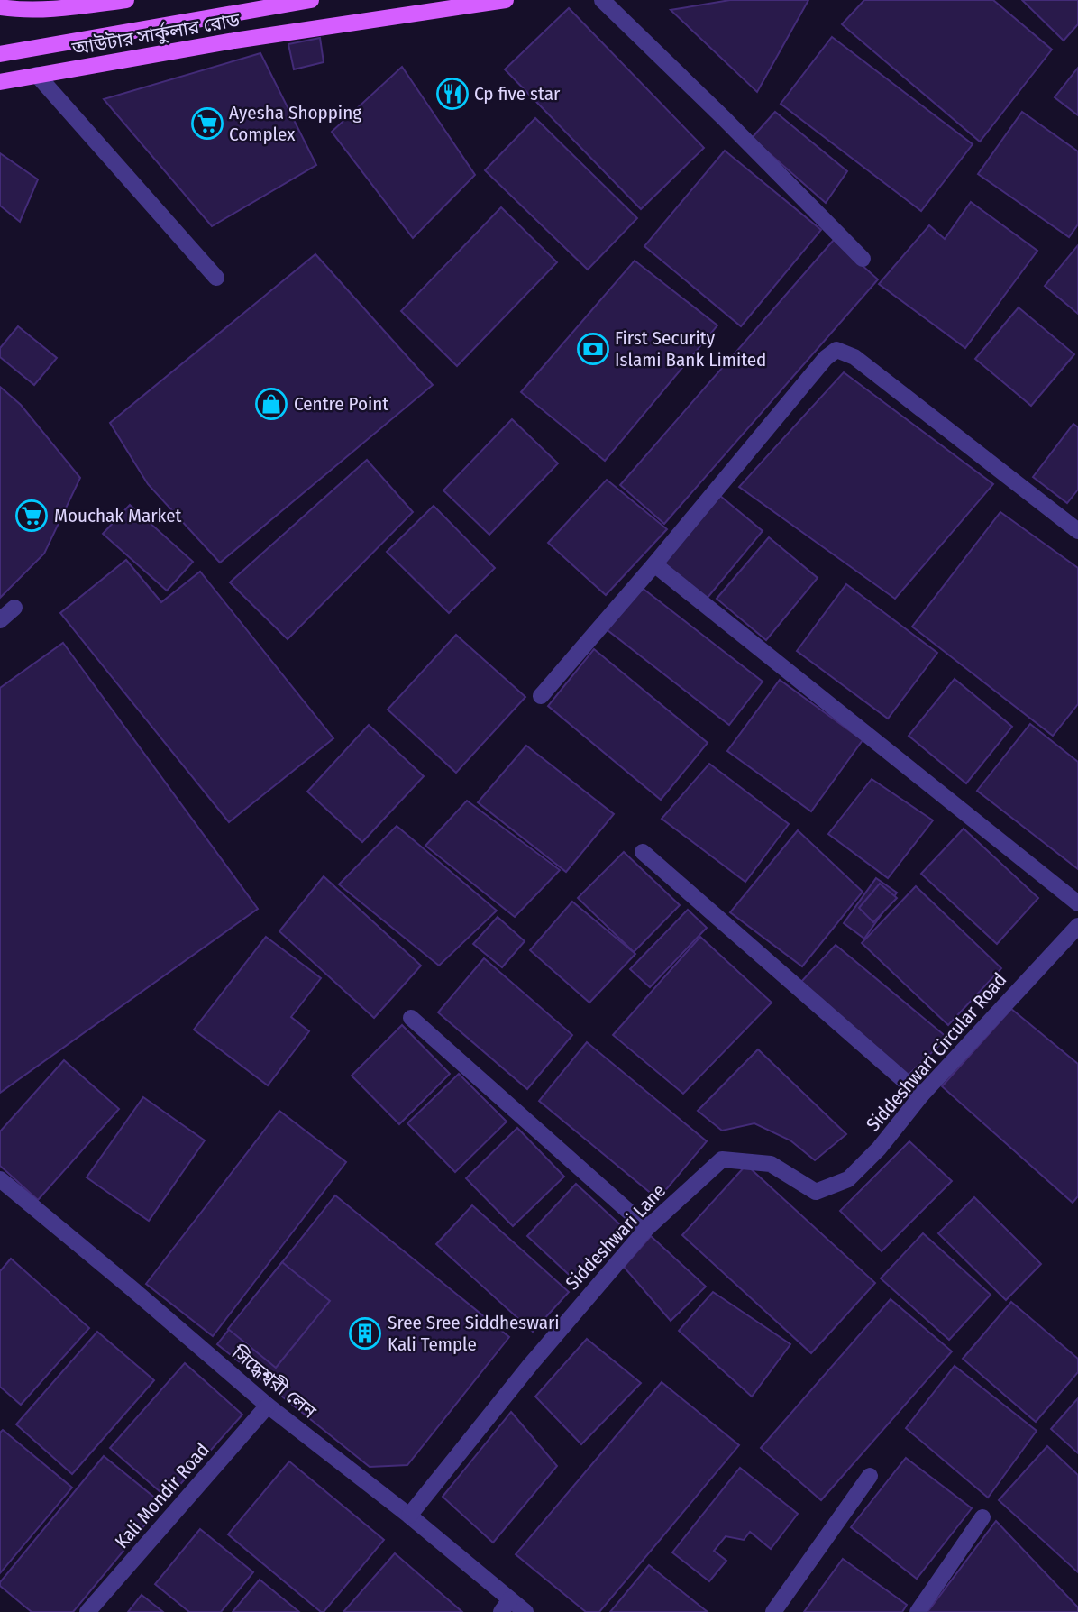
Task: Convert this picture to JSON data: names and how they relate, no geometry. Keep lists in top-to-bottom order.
{
  "streets": {
    "main road": ["আউটার সার্কুলার রোড"],
    "street": [
      "Siddeshwari Circular Road",
      "Siddeshwari Lane",
      "সিদ্ধেশ্বরী লেন",
      "Kali Mondir Road"
    ]
  },
  "crossings": [
    ["Siddeshwari Circular Road", "Siddeshwari Lane"],
    ["Siddeshwari Lane", "সিদ্ধেশ্বরী লেন"],
    ["সিদ্ধেশ্বরী লেন", "Kali Mondir Road"]
  ],
  "places": {
    "restaurant": ["Cp five star"],
    "supermarket": ["Ayesha Shopping Complex", "Mouchak Market"],
    "bank": ["First Security Islami Bank Limited"],
    "shop": ["Centre Point"],
    "building": ["Sree Sree Siddheswari Kali Temple"]
  }
}
